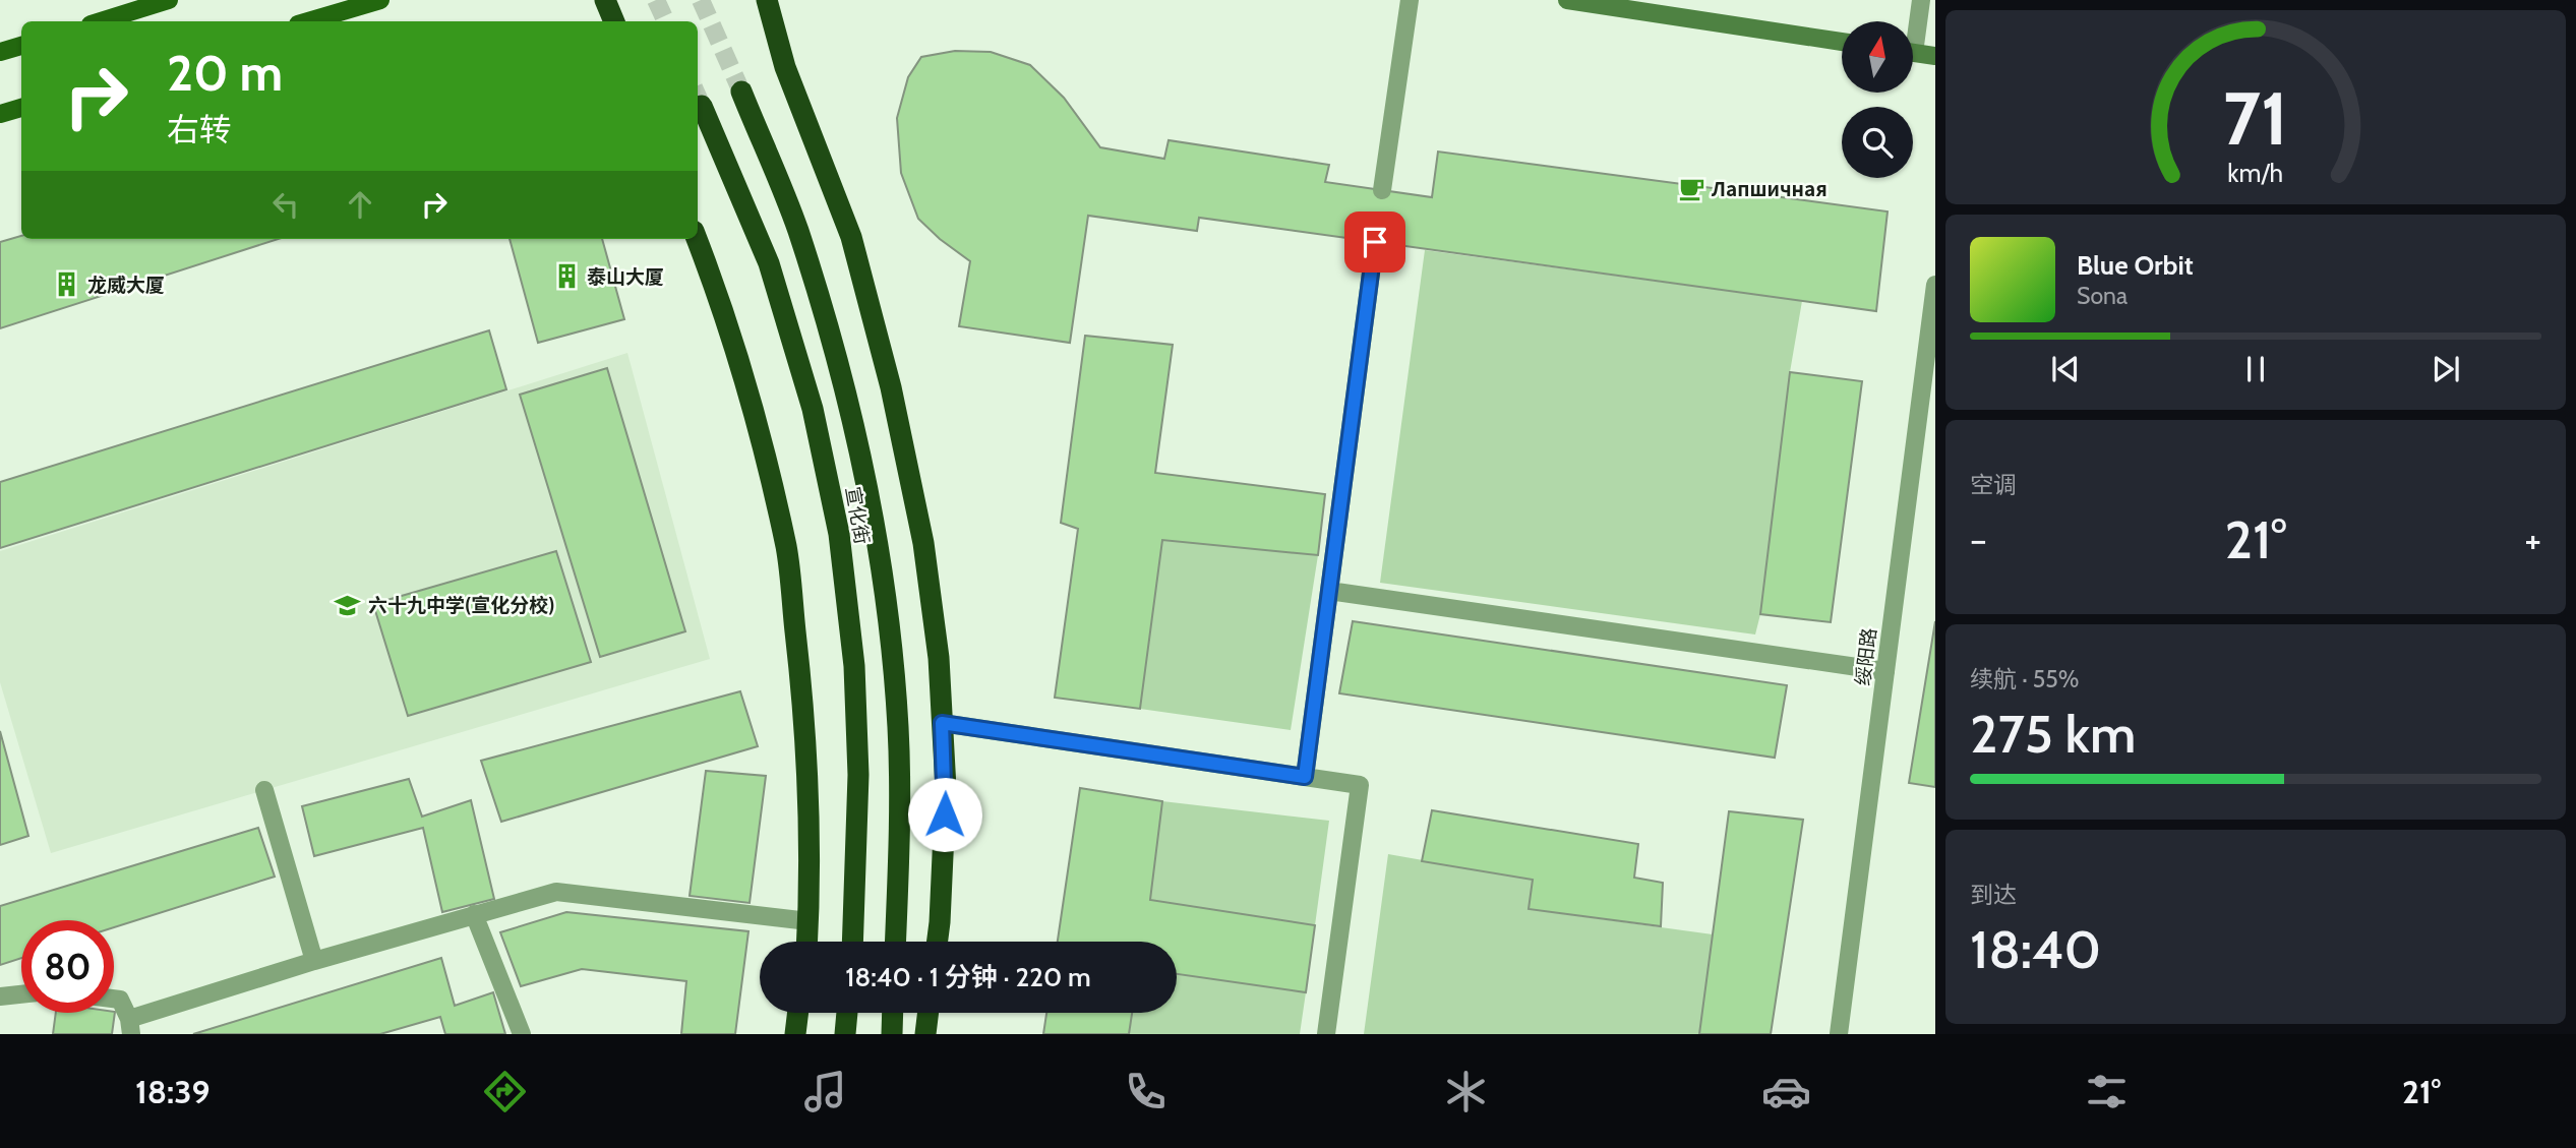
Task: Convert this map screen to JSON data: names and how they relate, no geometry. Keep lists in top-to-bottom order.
{
  "streets": {
    "highway": ["宣化街"],
    "street": ["绥阳路"]
  },
  "places": {
    "cafe": ["Лапшичная"],
    "building": ["泰山大厦", "龙威大厦"],
    "school or university": ["六十九中学(宣化分校)"]
  },
  "north": "top",
  "page": {
    "turn": ["20 m", "右转"],
    "song": ["Blue Orbit", "Sona"],
    "tile": [
      "空调",
      ["续航 · 55%", "275 km"],
      ["到达", "18:40"]
    ],
    "heat": ["−", "21°", "+"],
    "limit": "80",
    "trip": "18:40 · 1 分钟 · 220 m",
    "tabs": ["18:39", "21°"],
    "gauge": ["71", "km/h"]
  }
}
